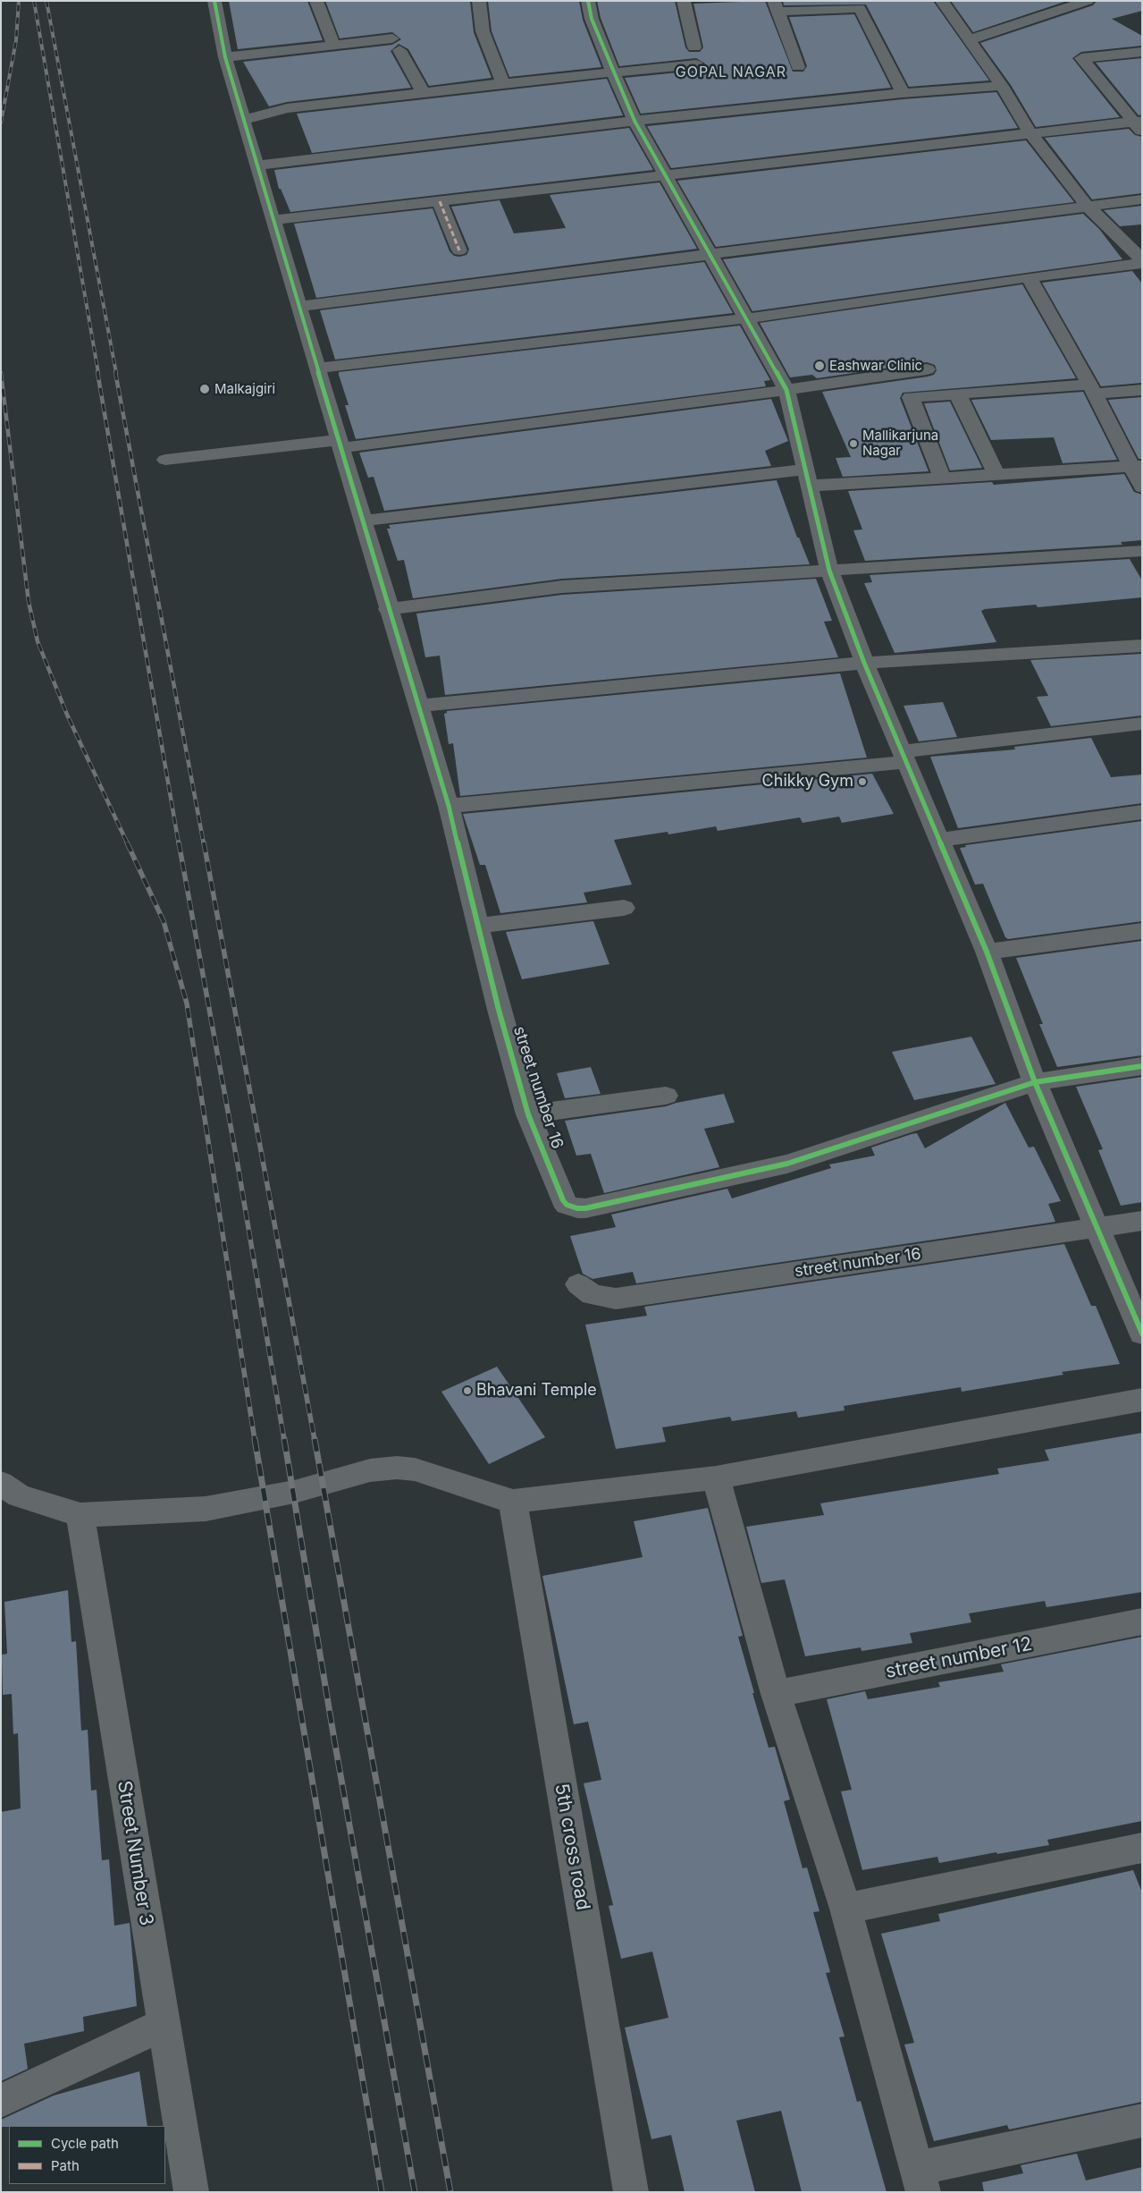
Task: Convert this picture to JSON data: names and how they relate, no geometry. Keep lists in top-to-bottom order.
{
  "streets": {
    "street": [
      "street number 16",
      "street number 12",
      "5th cross road",
      "Street Number 3"
    ]
  },
  "districts": ["GOPAL NAGAR"],
  "places": [
    "Eashwar Clinic",
    "Malkajgiri",
    "Mallikarjuna Nagar",
    "Chikky Gym",
    "Bhavani Temple"
  ],
  "legend": ["Cycle path", "Path"]
}
